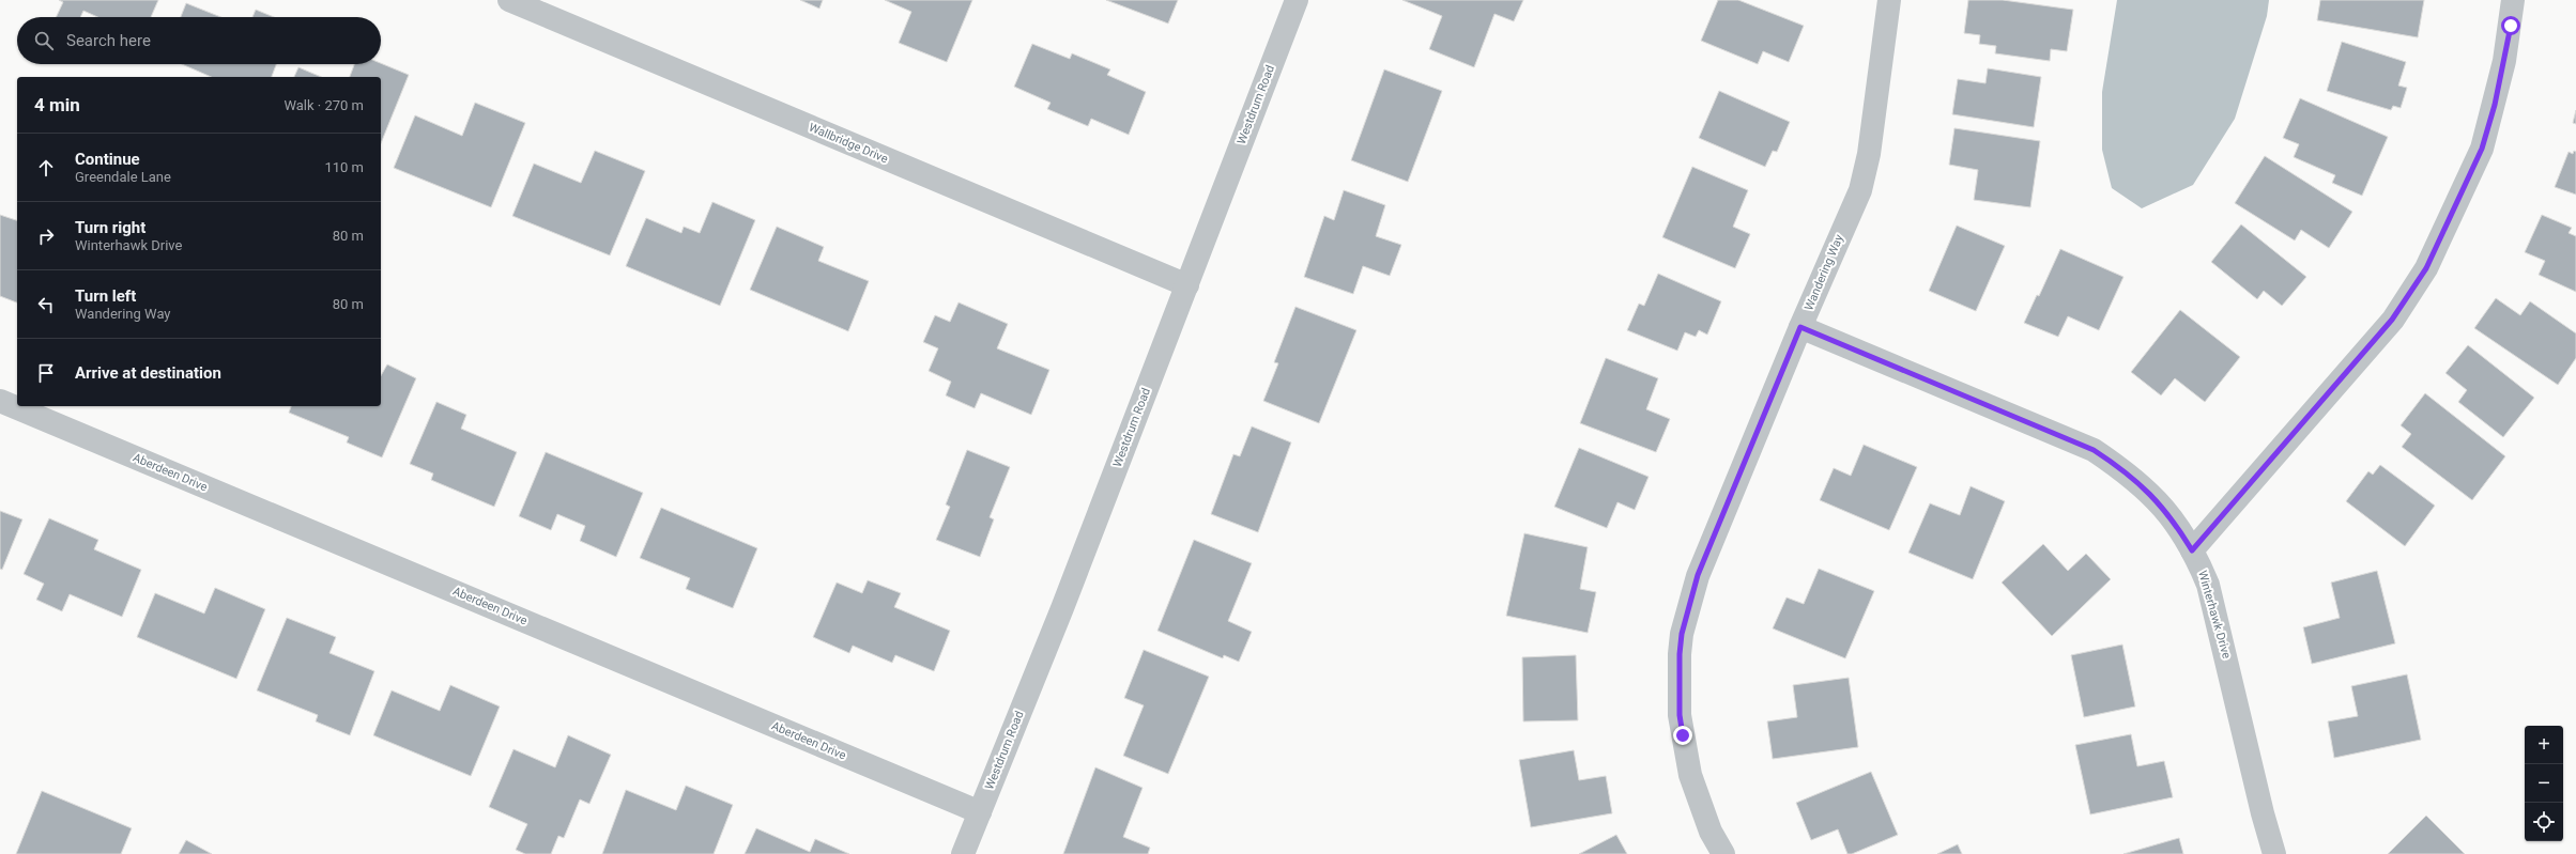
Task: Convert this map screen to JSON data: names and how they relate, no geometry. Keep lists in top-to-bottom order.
{
  "streets": {
    "street": [
      "Westdrum Road",
      "Wallbridge Drive",
      "Wandering Way",
      "Aberdeen Drive",
      "Winterhawk Drive"
    ]
  },
  "crossings": [
    ["Westdrum Road", "Wallbridge Drive"],
    ["Westdrum Road", "Aberdeen Drive"],
    ["Wandering Way", "Winterhawk Drive"]
  ],
  "page": {
    "search": "Search here",
    "heading": ["4 min", "Walk · 270 m"],
    "list": [
      ["Continue", "Greendale Lane", "110 m"],
      ["Turn right", "Winterhawk Drive", "80 m"],
      ["Turn left", "Wandering Way", "80 m"],
      "Arrive at destination"
    ],
    "map_buttons": ["+", "−"]
  }
}
